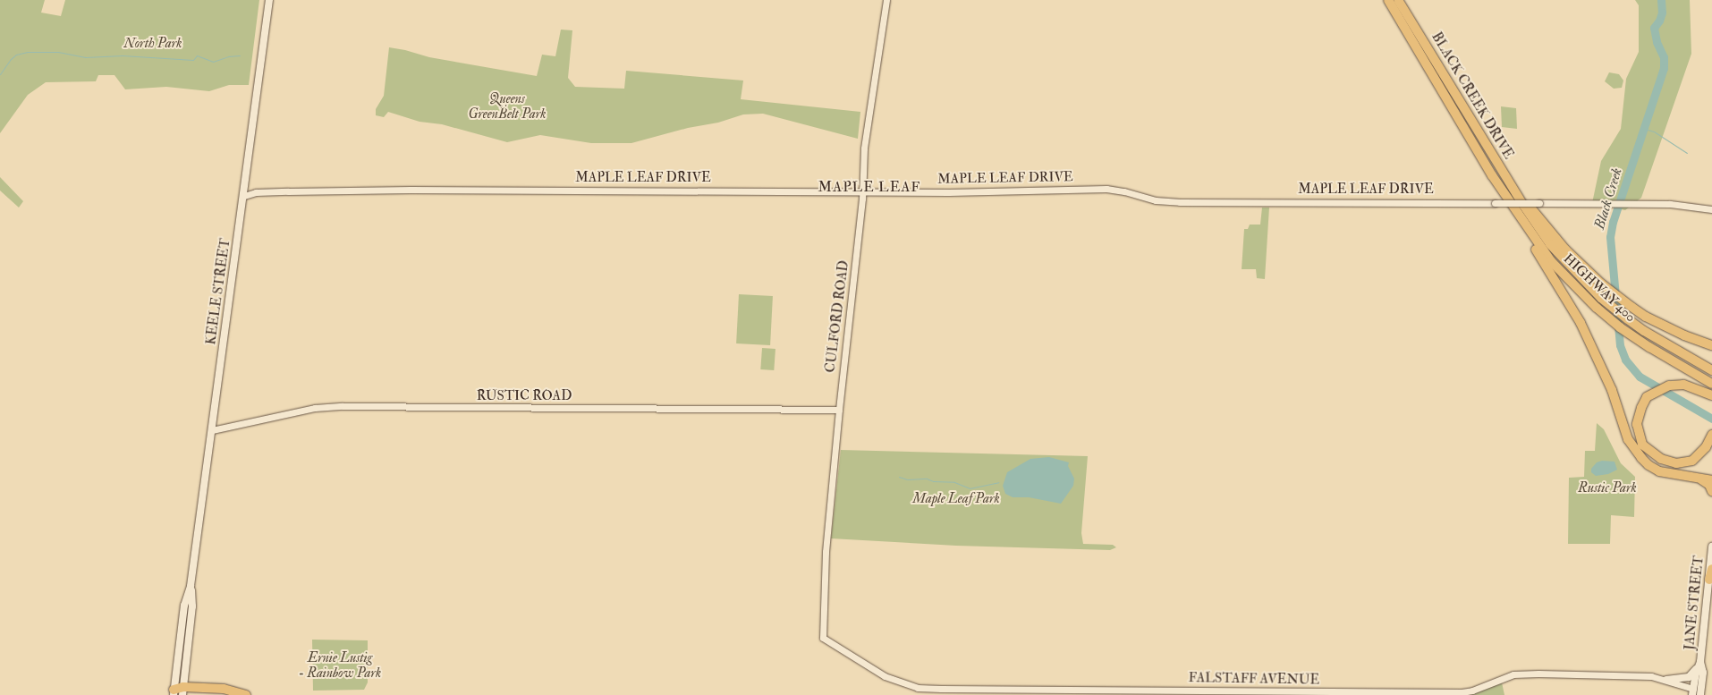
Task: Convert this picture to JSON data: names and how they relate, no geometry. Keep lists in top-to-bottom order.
{
  "streets": {
    "highway": ["BLACK CREEK DRIVE", "HIGHWAY 400"],
    "main road": ["KEELE STREET", "JANE STREET"],
    "street": [
      "MAPLE LEAF DRIVE",
      "CULFORD ROAD",
      "RUSTIC ROAD",
      "FALSTAFF AVENUE"
    ]
  },
  "crossings": [
    ["BLACK CREEK DRIVE", "HIGHWAY 400"],
    ["MAPLE LEAF DRIVE", "KEELE STREET"],
    ["MAPLE LEAF DRIVE", "CULFORD ROAD"],
    ["KEELE STREET", "RUSTIC ROAD"],
    ["CULFORD ROAD", "RUSTIC ROAD"],
    ["CULFORD ROAD", "FALSTAFF AVENUE"],
    ["JANE STREET", "FALSTAFF AVENUE"]
  ],
  "districts": ["MAPLE LEAF"],
  "water": ["Black Creek"],
  "parks": [
    "North Park",
    "Queens GreenBelt Park",
    "Rustic Park",
    "Maple Leaf Park",
    "Ernie Lustig - Rainbow Park"
  ]
}
